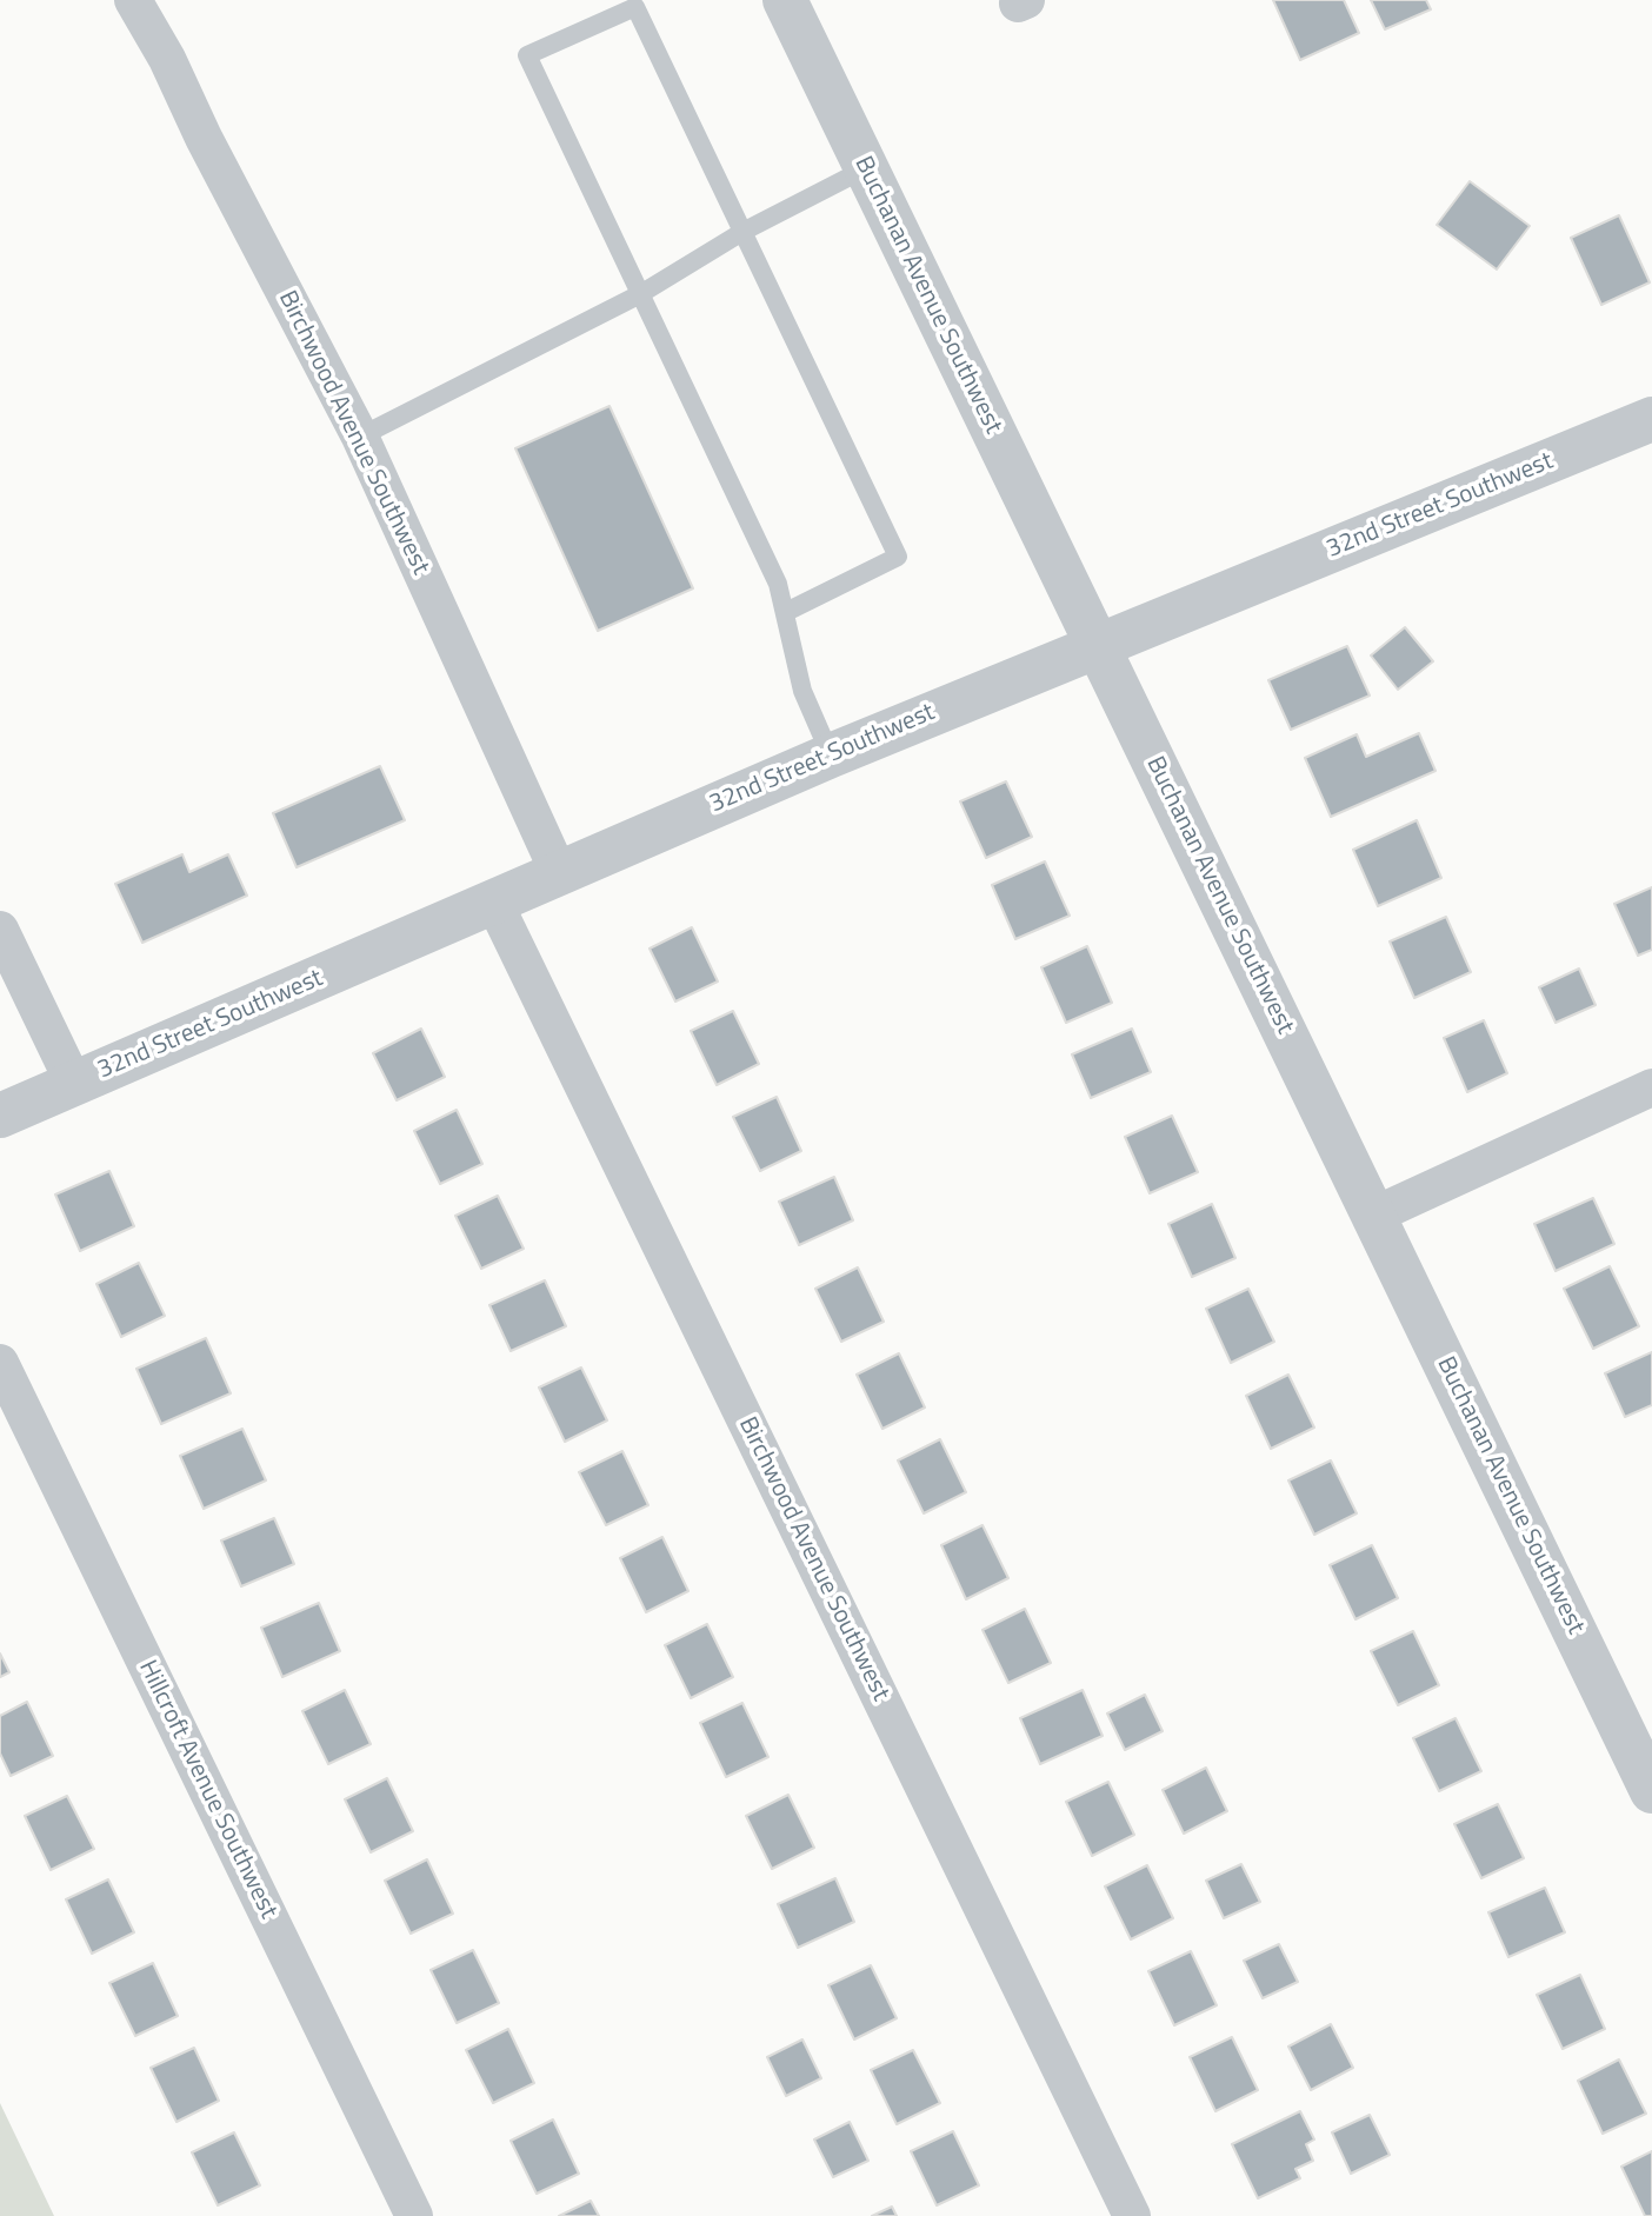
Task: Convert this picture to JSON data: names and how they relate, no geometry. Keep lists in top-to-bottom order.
{
  "streets": {
    "street": [
      "Buchanan Avenue Southwest",
      "Birchwood Avenue Southwest",
      "32nd Street Southwest",
      "Hillcroft Avenue Southwest"
    ]
  },
  "crossings": [
    ["Buchanan Avenue Southwest", "32nd Street Southwest"],
    ["Birchwood Avenue Southwest", "32nd Street Southwest"]
  ]
}
